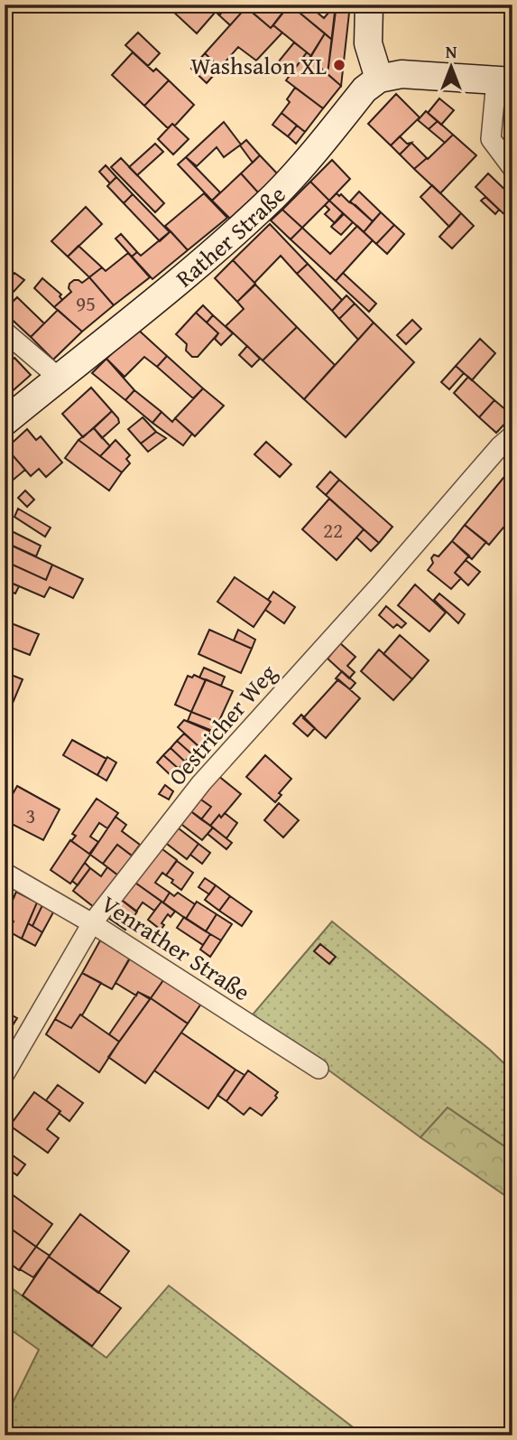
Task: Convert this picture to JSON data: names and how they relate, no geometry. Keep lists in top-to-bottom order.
{
  "streets": {
    "main road": ["Rather Straße"],
    "street": ["Oestricher Weg", "Venrather Straße"]
  },
  "crossings": [
    ["Oestricher Weg", "Venrather Straße"]
  ],
  "places": ["Washsalon XL"],
  "house_numbers": ["95", "22", "3"],
  "north": "top"
}
